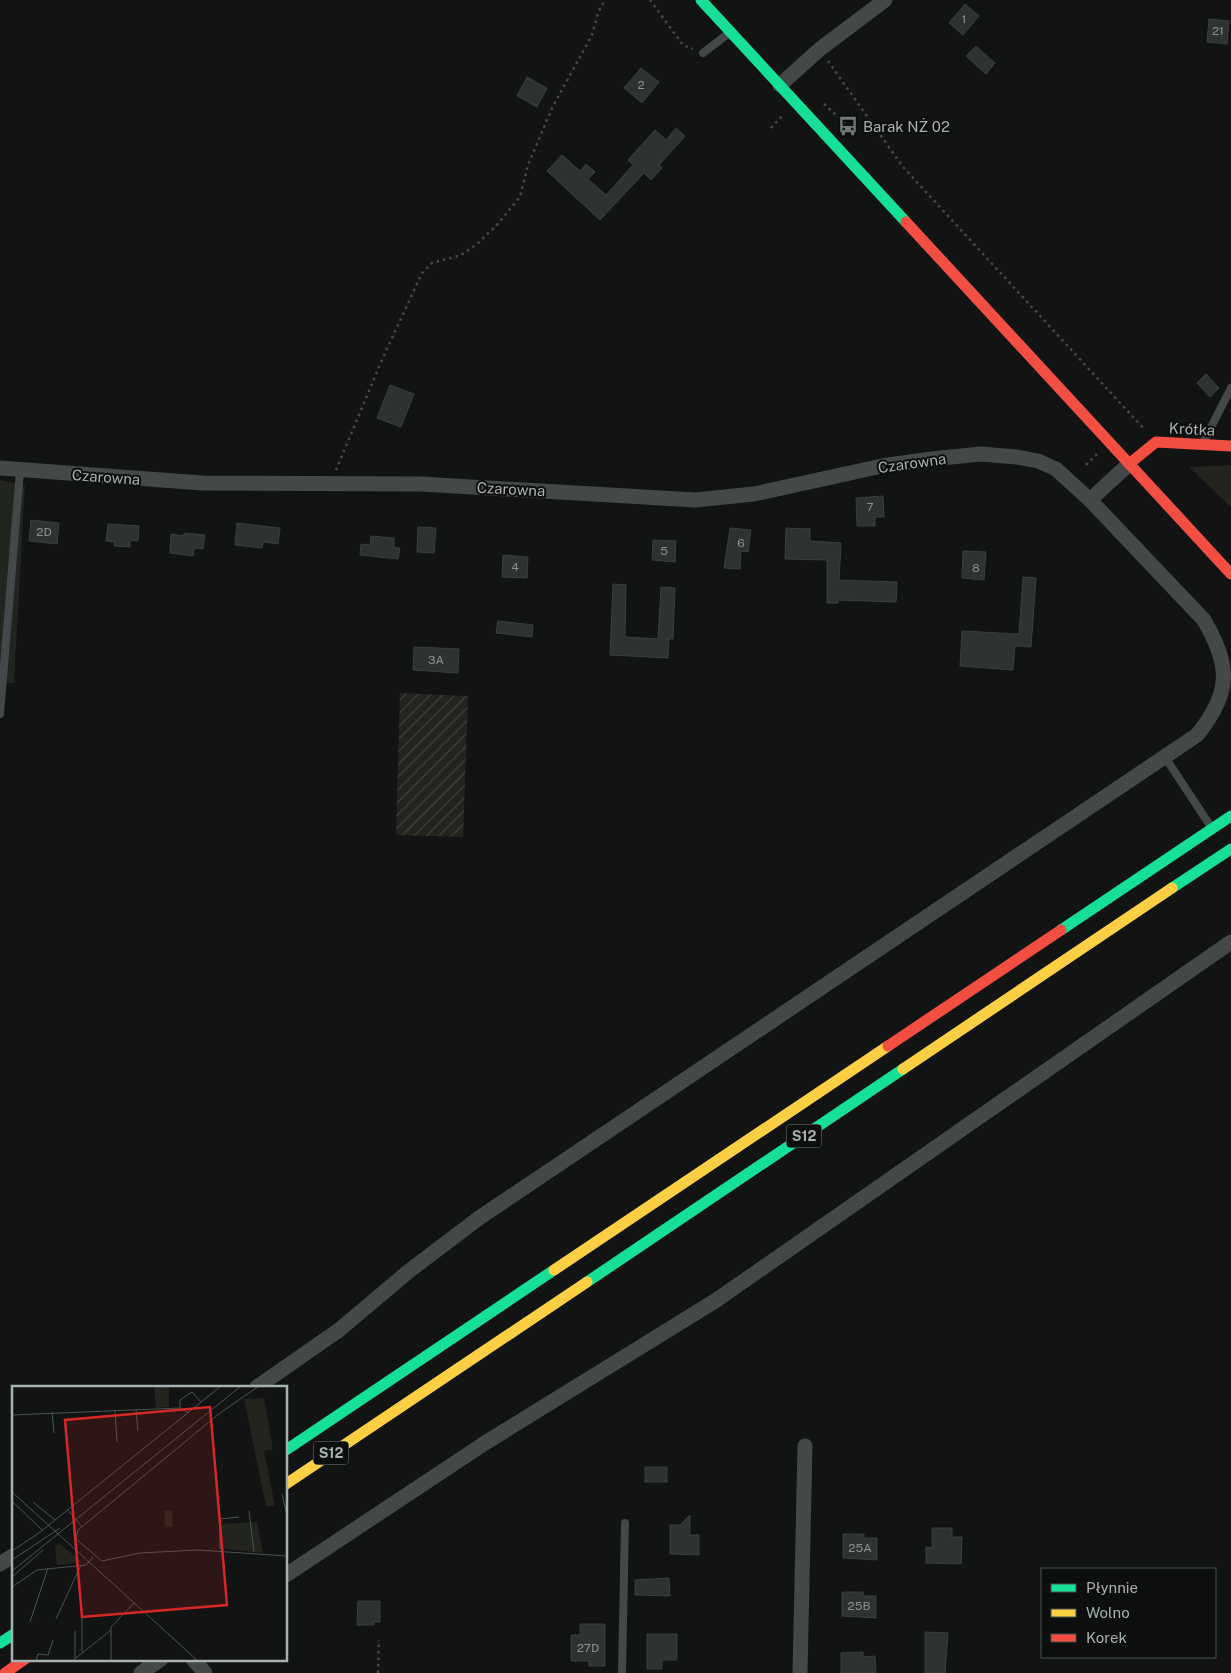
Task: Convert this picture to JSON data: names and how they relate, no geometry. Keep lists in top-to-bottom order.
{
  "streets": {
    "main road": ["Krótka", "S12"],
    "street": ["Czarowna"]
  },
  "places": {
    "bus stop": ["Barak NŻ 02"]
  },
  "house_numbers": [
    "1",
    "21",
    "2",
    "7",
    "2D",
    "6",
    "5",
    "4",
    "8",
    "3A",
    "25A",
    "25B",
    "27D"
  ],
  "legend": ["Płynnie", "Wolno", "Korek"]
}
